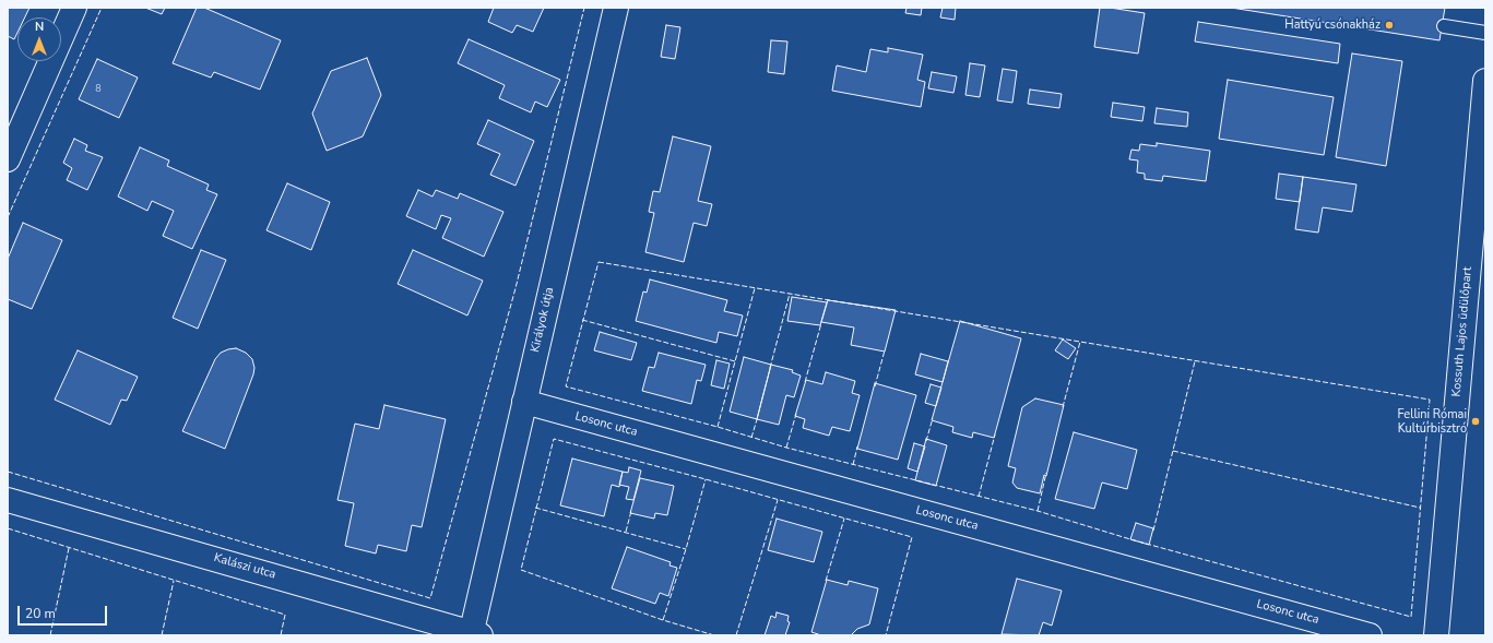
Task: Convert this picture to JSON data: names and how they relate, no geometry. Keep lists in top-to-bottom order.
{
  "streets": {
    "street": [
      "Királyok útja",
      "Kossuth Lajos üdülőpart",
      "Losonc utca",
      "Kalászi utca"
    ]
  },
  "crossings": [
    ["Királyok útja", "Losonc utca"],
    ["Királyok útja", "Kalászi utca"]
  ],
  "places": ["Hattyú csónakház", "Fellini Római Kultúrbisztró"],
  "house_numbers": ["8"],
  "scale_bar": "20 m",
  "north": "top"
}
